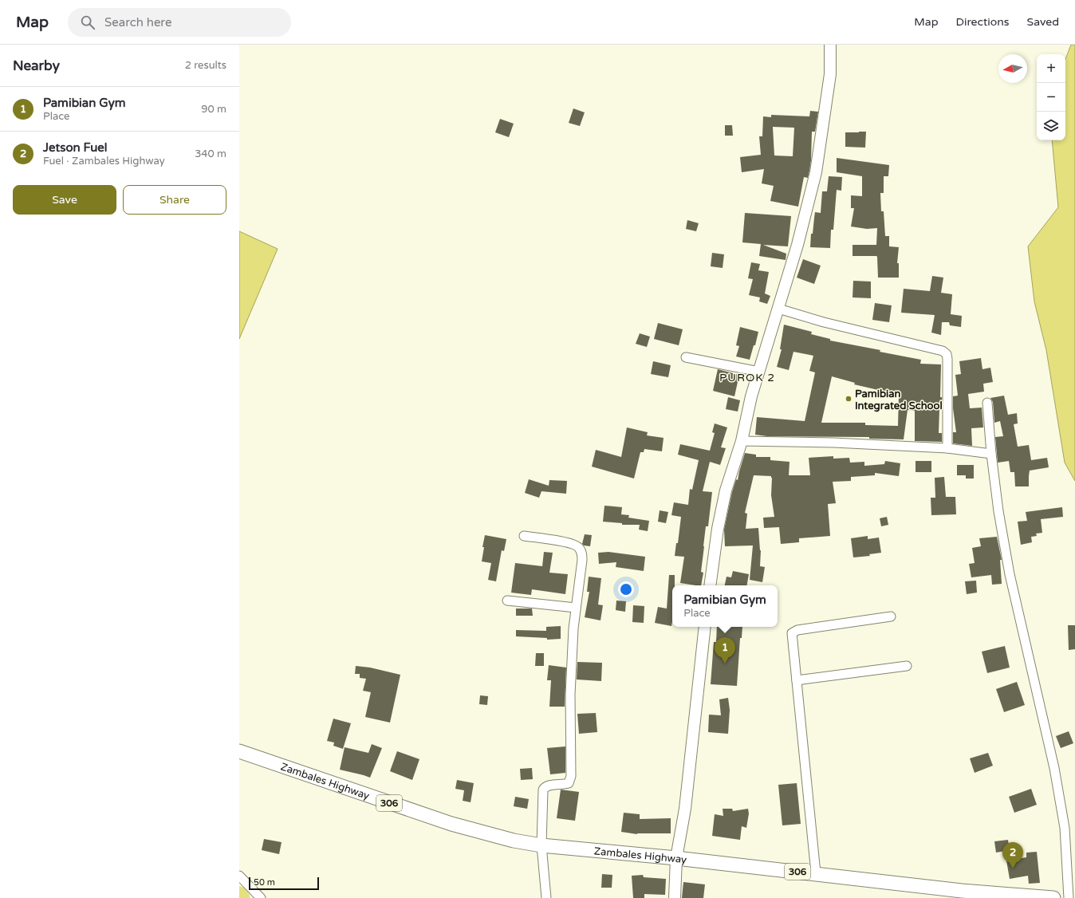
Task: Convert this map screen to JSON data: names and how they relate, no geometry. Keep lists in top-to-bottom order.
{
  "streets": {
    "main road": ["Zambales Highway", "306"]
  },
  "districts": ["PUROK 2"],
  "places": ["Pamibian Integrated School"],
  "scale_bar": "50 m",
  "north": "left",
  "page": {
    "header": "Map",
    "search": "Search here",
    "nav": ["Map", "Directions", "Saved"],
    "heading": ["Nearby", "2 results"],
    "map_buttons": ["+", "−"],
    "list": [
      {
        "mark": "1",
        "name": "Pamibian Gym",
        "note": "Place",
        "value": "90 m"
      },
      {
        "mark": "2",
        "name": "Jetson Fuel",
        "note": "Fuel · Zambales Highway",
        "value": "340 m"
      }
    ],
    "buttons": ["Save", "Share"],
    "popup": ["Pamibian Gym", "Place"],
    "pins": ["1", "2"],
    "scale": "50 m"
  }
}
